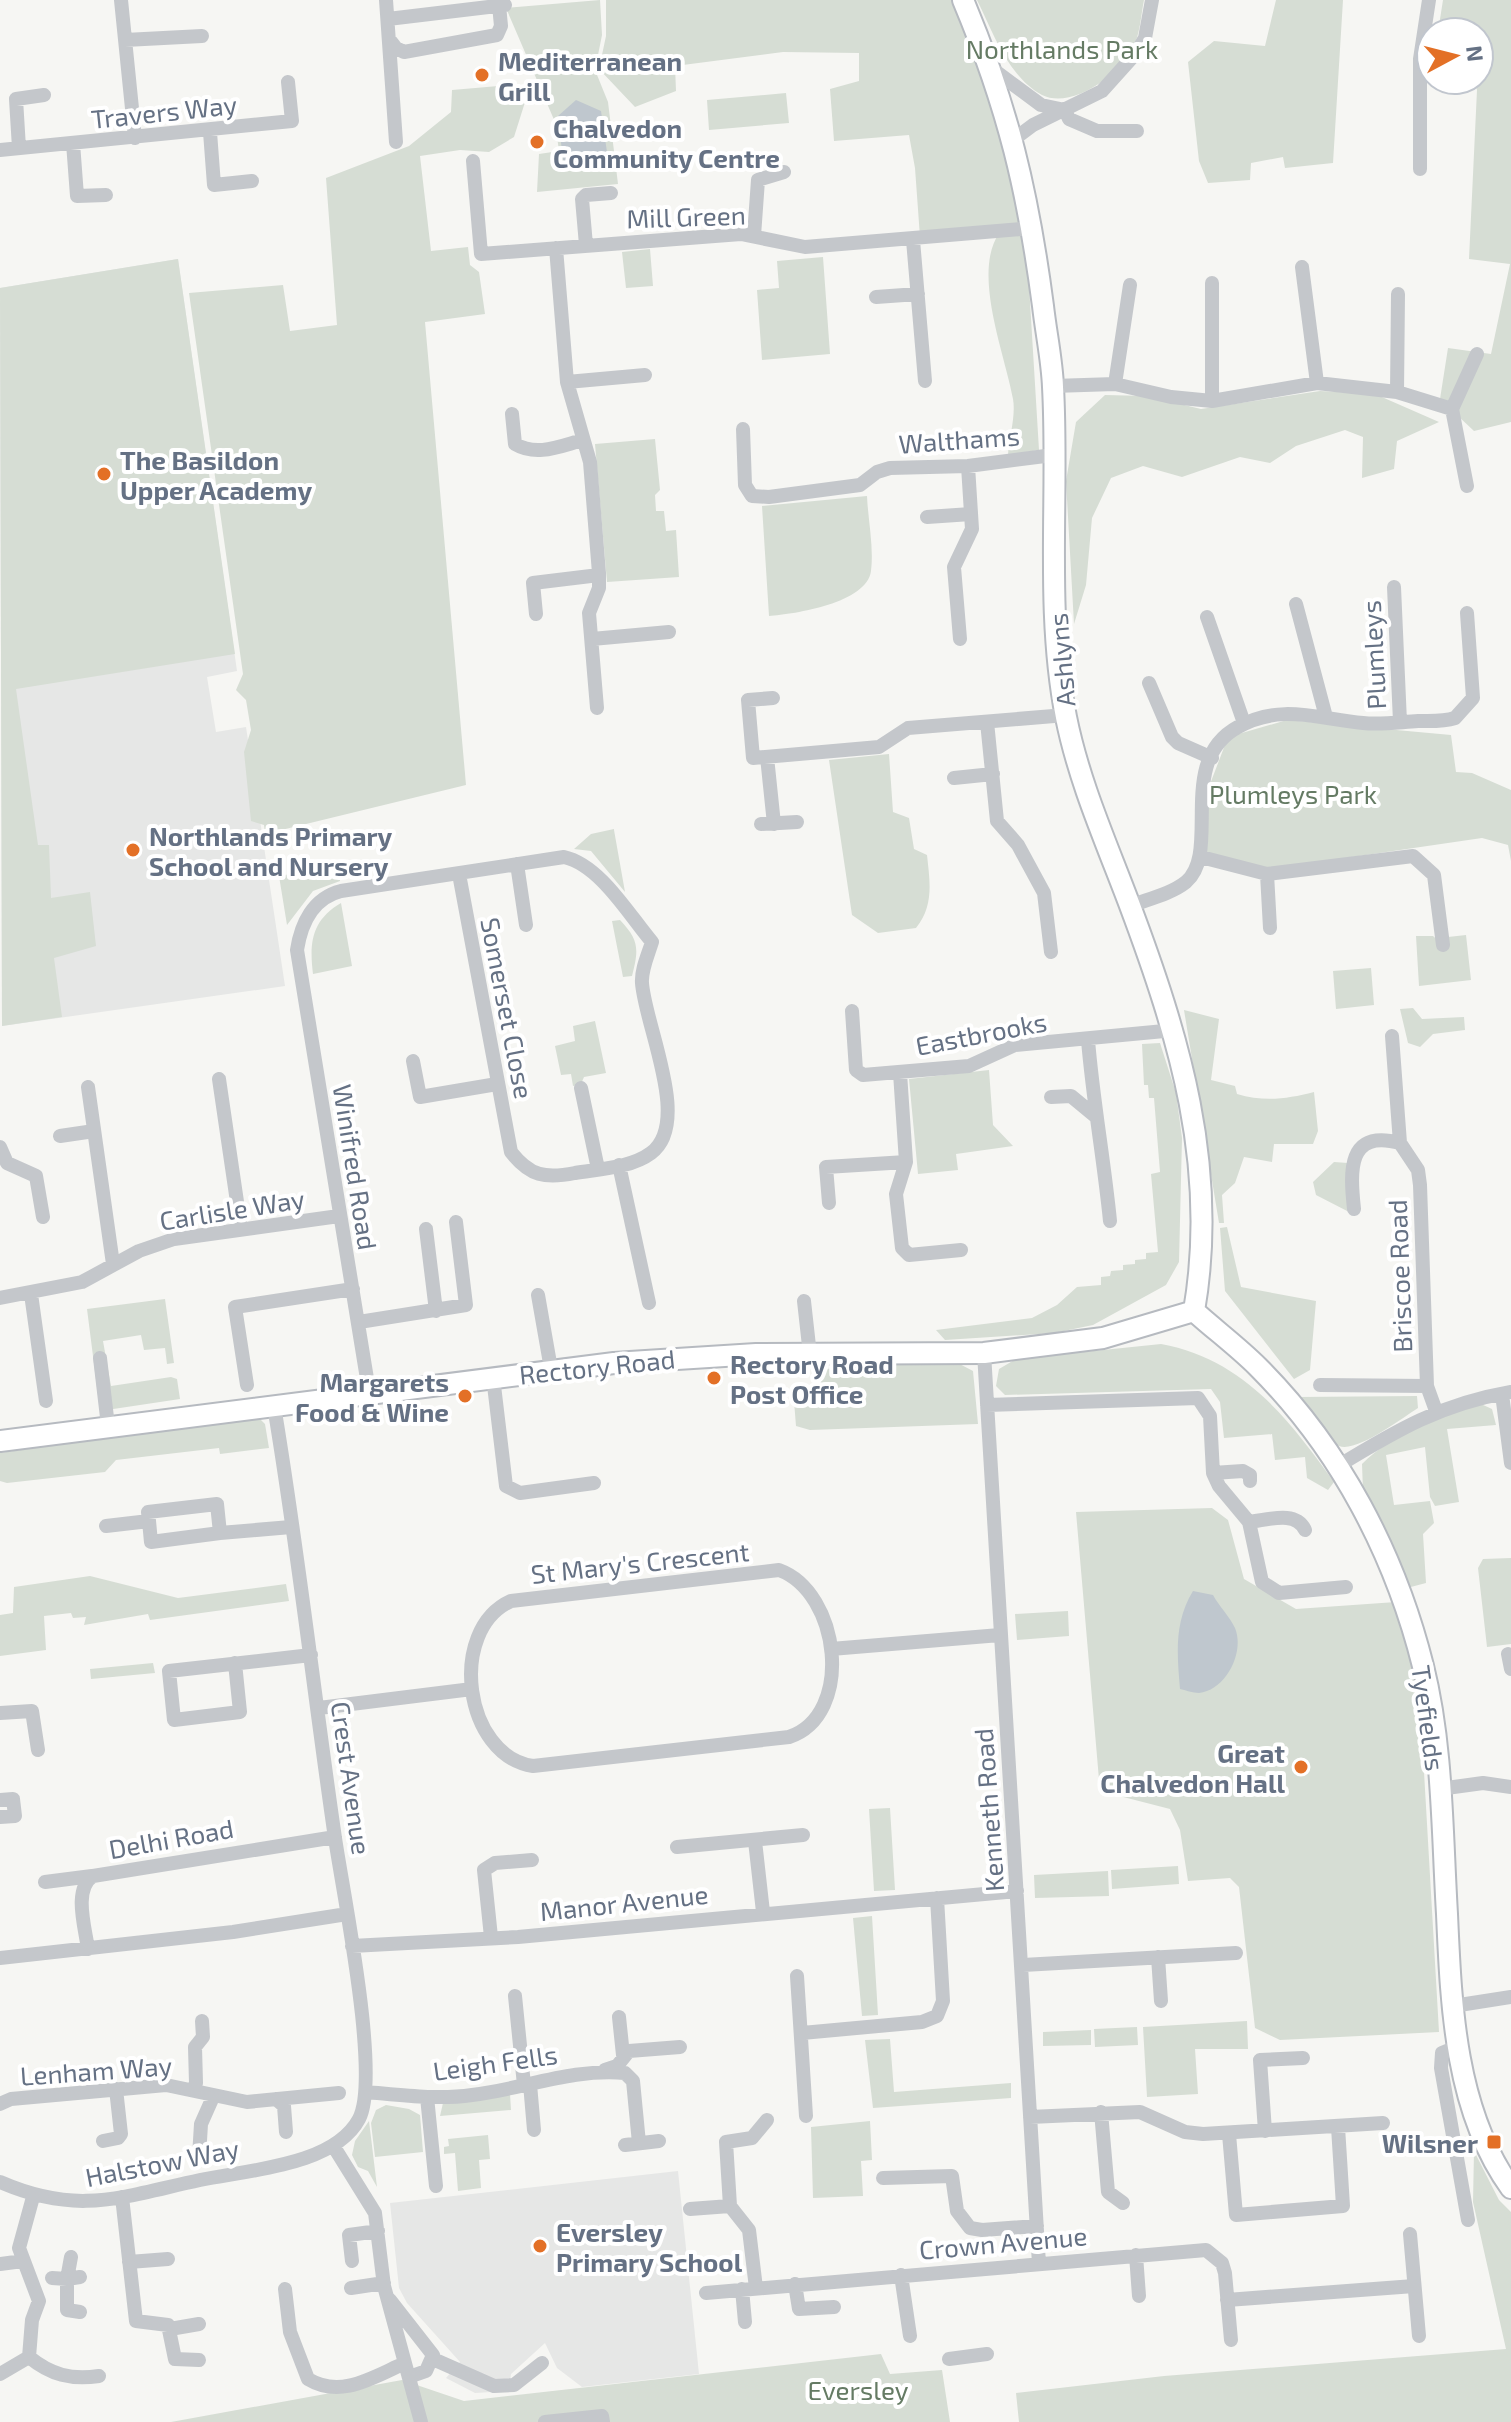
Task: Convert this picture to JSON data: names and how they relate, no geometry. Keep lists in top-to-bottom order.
{
  "streets": {
    "street": [
      "Travers Way",
      "Mill Green",
      "Walthams",
      "Plumleys",
      "Ashlyns",
      "Somerset Close",
      "Eastbrooks",
      "Winifred Road",
      "Carlisle Way",
      "Briscoe Road",
      "Rectory Road",
      "St Mary's Crescent",
      "Tyefields",
      "Crest Avenue",
      "Kenneth Road",
      "Delhi Road",
      "Manor Avenue",
      "Leigh Fells",
      "Lenham Way",
      "Halstow Way",
      "Crown Avenue"
    ]
  },
  "crossings": [
    ["Mill Green", "Ashlyns"],
    ["Walthams", "Ashlyns"],
    ["Ashlyns", "Eastbrooks"],
    ["Ashlyns", "Rectory Road"],
    ["Ashlyns", "Tyefields"],
    ["Somerset Close", "Winifred Road"],
    ["Winifred Road", "Carlisle Way"],
    ["Winifred Road", "Rectory Road"],
    ["Rectory Road", "Tyefields"],
    ["Rectory Road", "Crest Avenue"],
    ["Rectory Road", "Kenneth Road"],
    ["Crest Avenue", "Delhi Road"],
    ["Crest Avenue", "Manor Avenue"],
    ["Crest Avenue", "Leigh Fells"],
    ["Crest Avenue", "Halstow Way"],
    ["Kenneth Road", "Manor Avenue"],
    ["Kenneth Road", "Crown Avenue"]
  ],
  "parks": ["Northlands Park", "Plumleys Park", "Eversley"],
  "places": {
    "other": [
      "Mediterranean Grill",
      "Chalvedon Community Centre",
      "The Basildon Upper Academy",
      "Northlands Primary School and Nursery",
      "Rectory Road Post Office",
      "Margarets Food & Wine",
      "Great Chalvedon Hall",
      "Eversley Primary School"
    ],
    "transit": ["Wilsner"]
  },
  "north": "right"
}
